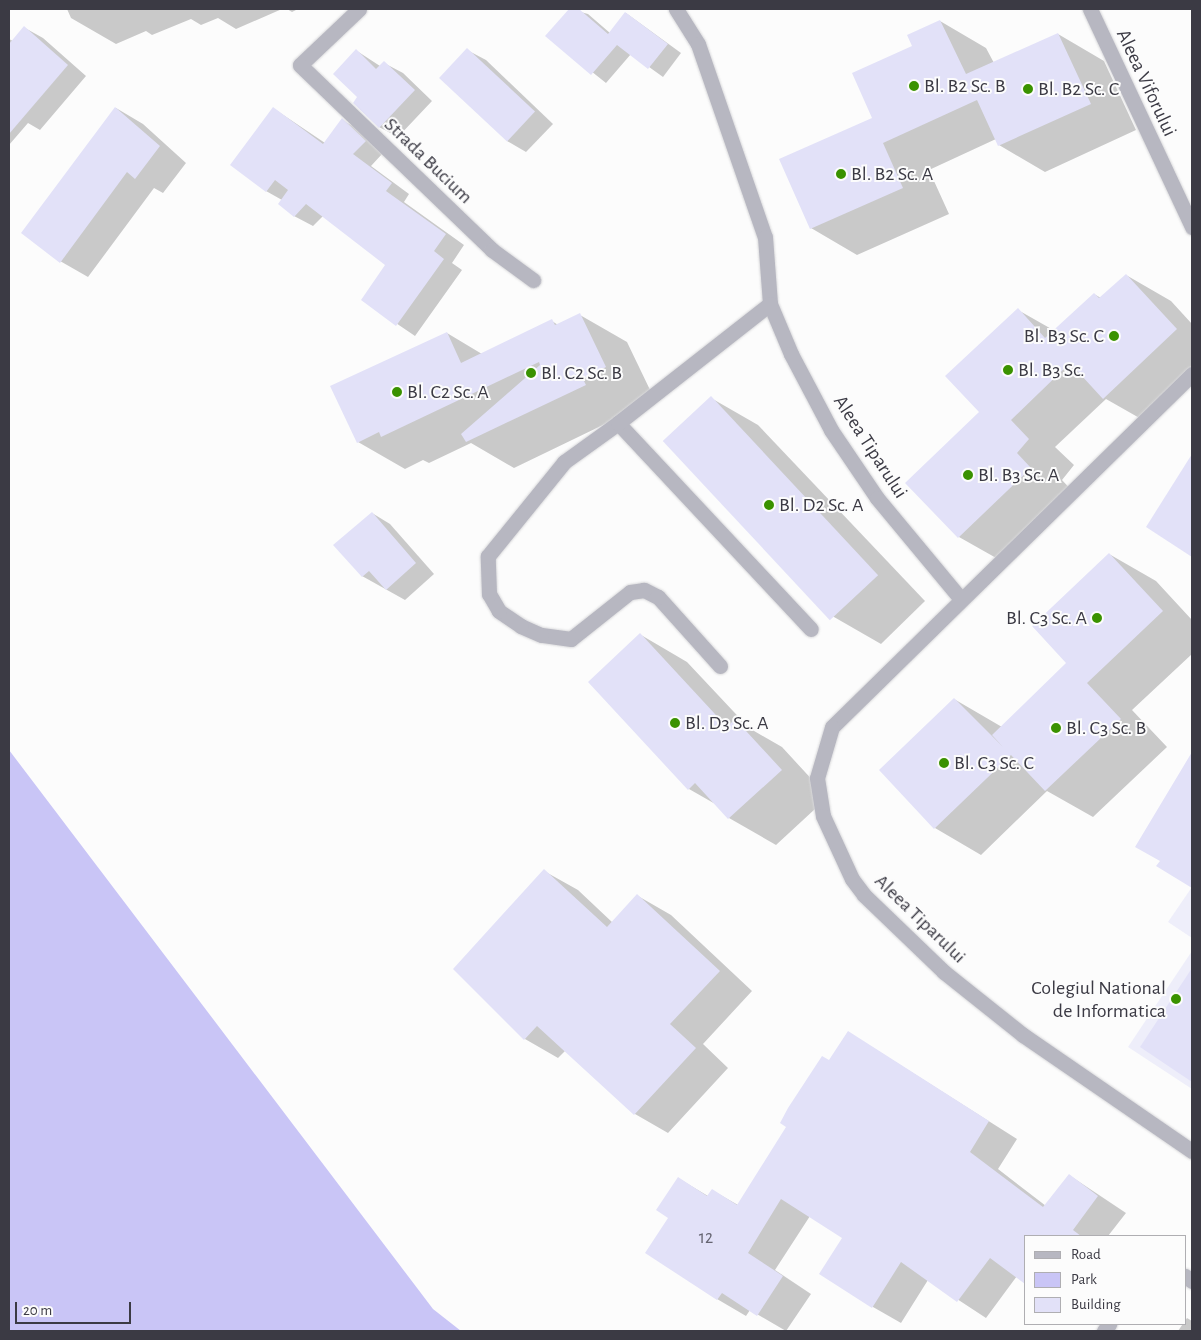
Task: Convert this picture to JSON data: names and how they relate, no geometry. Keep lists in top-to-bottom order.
{
  "streets": {
    "street": ["Aleea Viforului", "Strada Bucium", "Aleea Tiparului"]
  },
  "places": [
    "Bl. B2 Sc. B",
    "Bl. B2 Sc. C",
    "Bl. B2 Sc. A",
    "Bl. B3 Sc. C",
    "Bl. B3 Sc.",
    "Bl. C2 Sc. B",
    "Bl. C2 Sc. A",
    "Bl. B3 Sc. A",
    "Bl. D2 Sc. A",
    "Bl. C3 Sc. A",
    "Bl. D3 Sc. A",
    "Bl. C3 Sc. B",
    "Bl. C3 Sc. C",
    "Colegiul National de Informatica"
  ],
  "house_numbers": ["12"],
  "legend": ["Road", "Park", "Building"],
  "scale_bar": "20 m"
}
